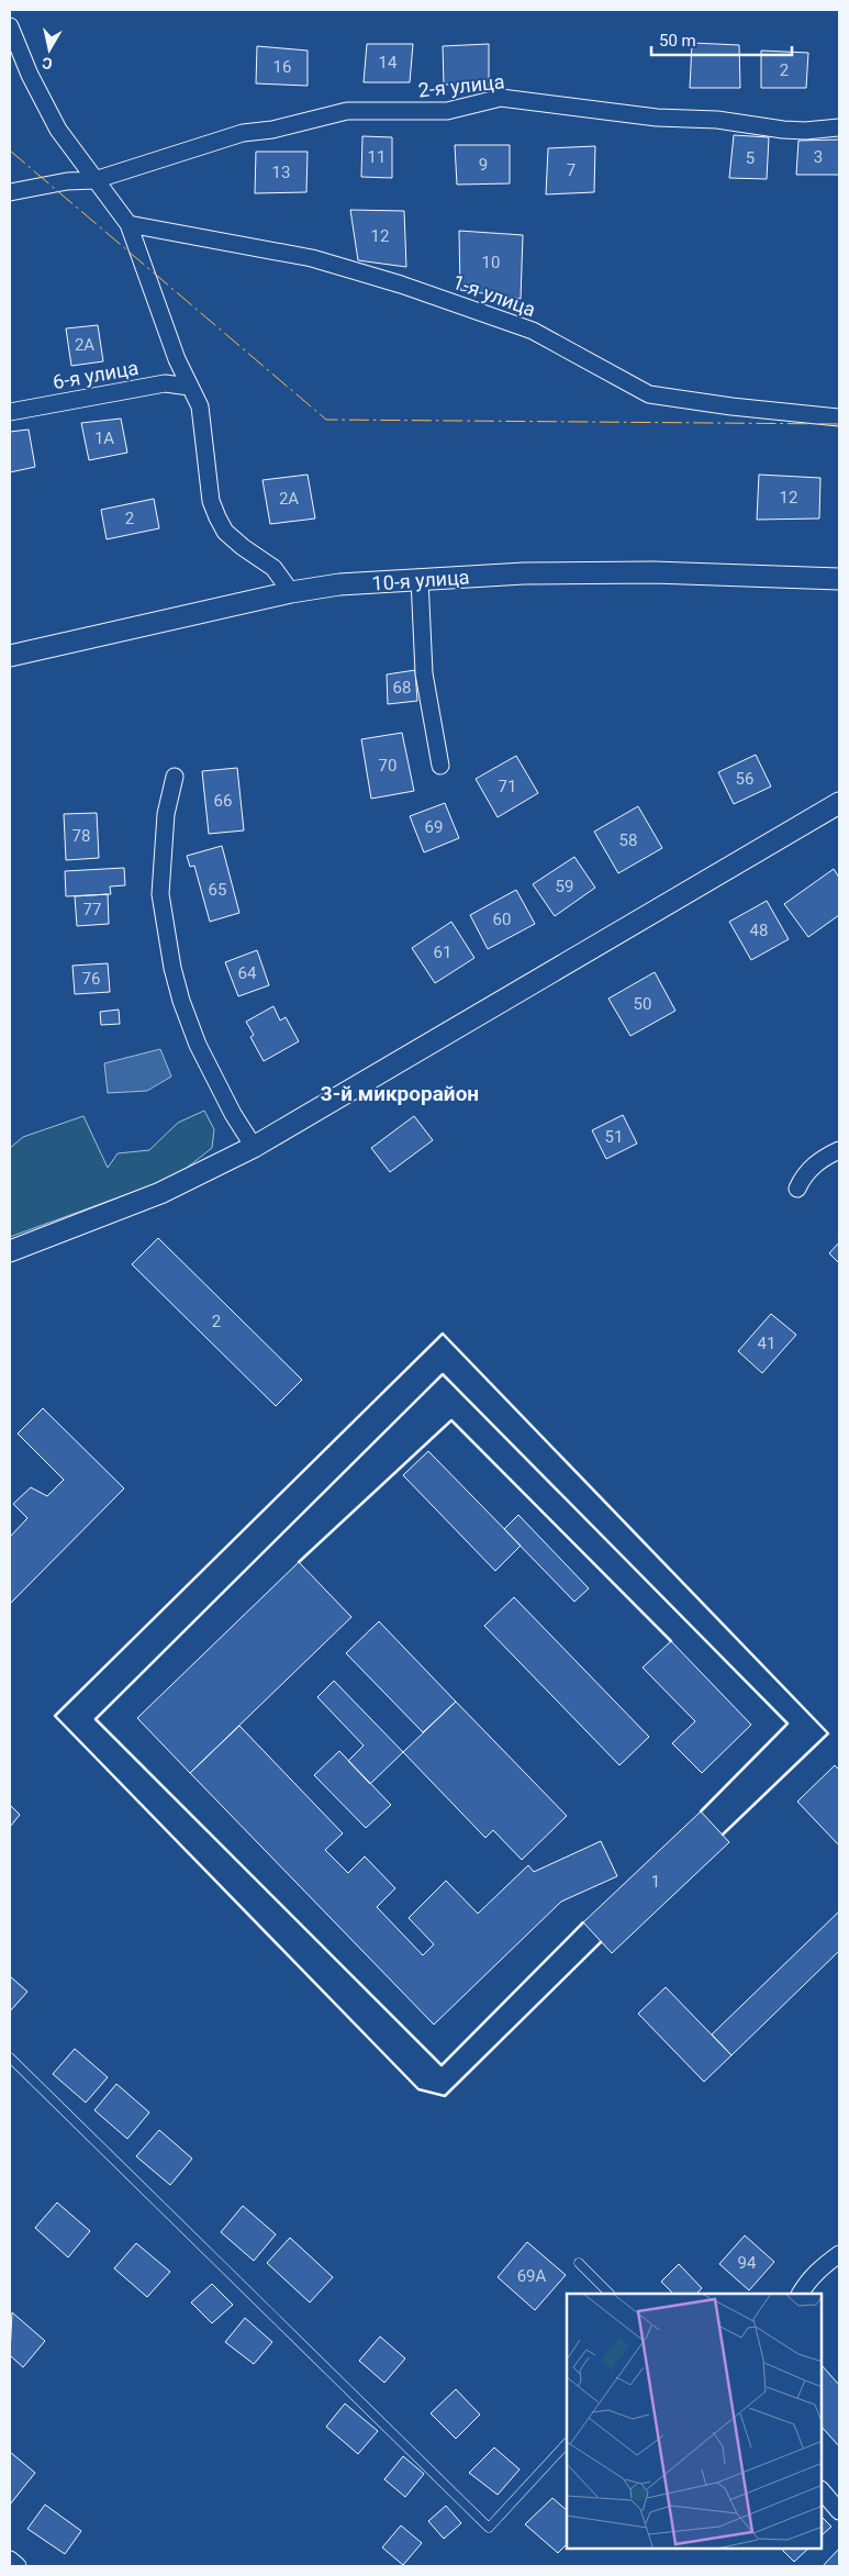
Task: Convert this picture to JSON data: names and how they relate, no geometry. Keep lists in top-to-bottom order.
{
  "streets": {
    "street": [
      "2-я улица",
      "1-я улица",
      "6-я улица",
      "10-я улица"
    ]
  },
  "districts": ["3-й микрорайон"],
  "house_numbers": [
    "14",
    "16",
    "2",
    "11",
    "3",
    "5",
    "9",
    "7",
    "13",
    "12",
    "10",
    "2А",
    "1А",
    "12",
    "2А",
    "2",
    "68",
    "70",
    "56",
    "71",
    "66",
    "69",
    "78",
    "58",
    "59",
    "65",
    "77",
    "60",
    "48",
    "61",
    "64",
    "76",
    "50",
    "51",
    "2",
    "41",
    "1",
    "94",
    "69А"
  ],
  "scale_bar": "50 m",
  "north": "bottom"
}
